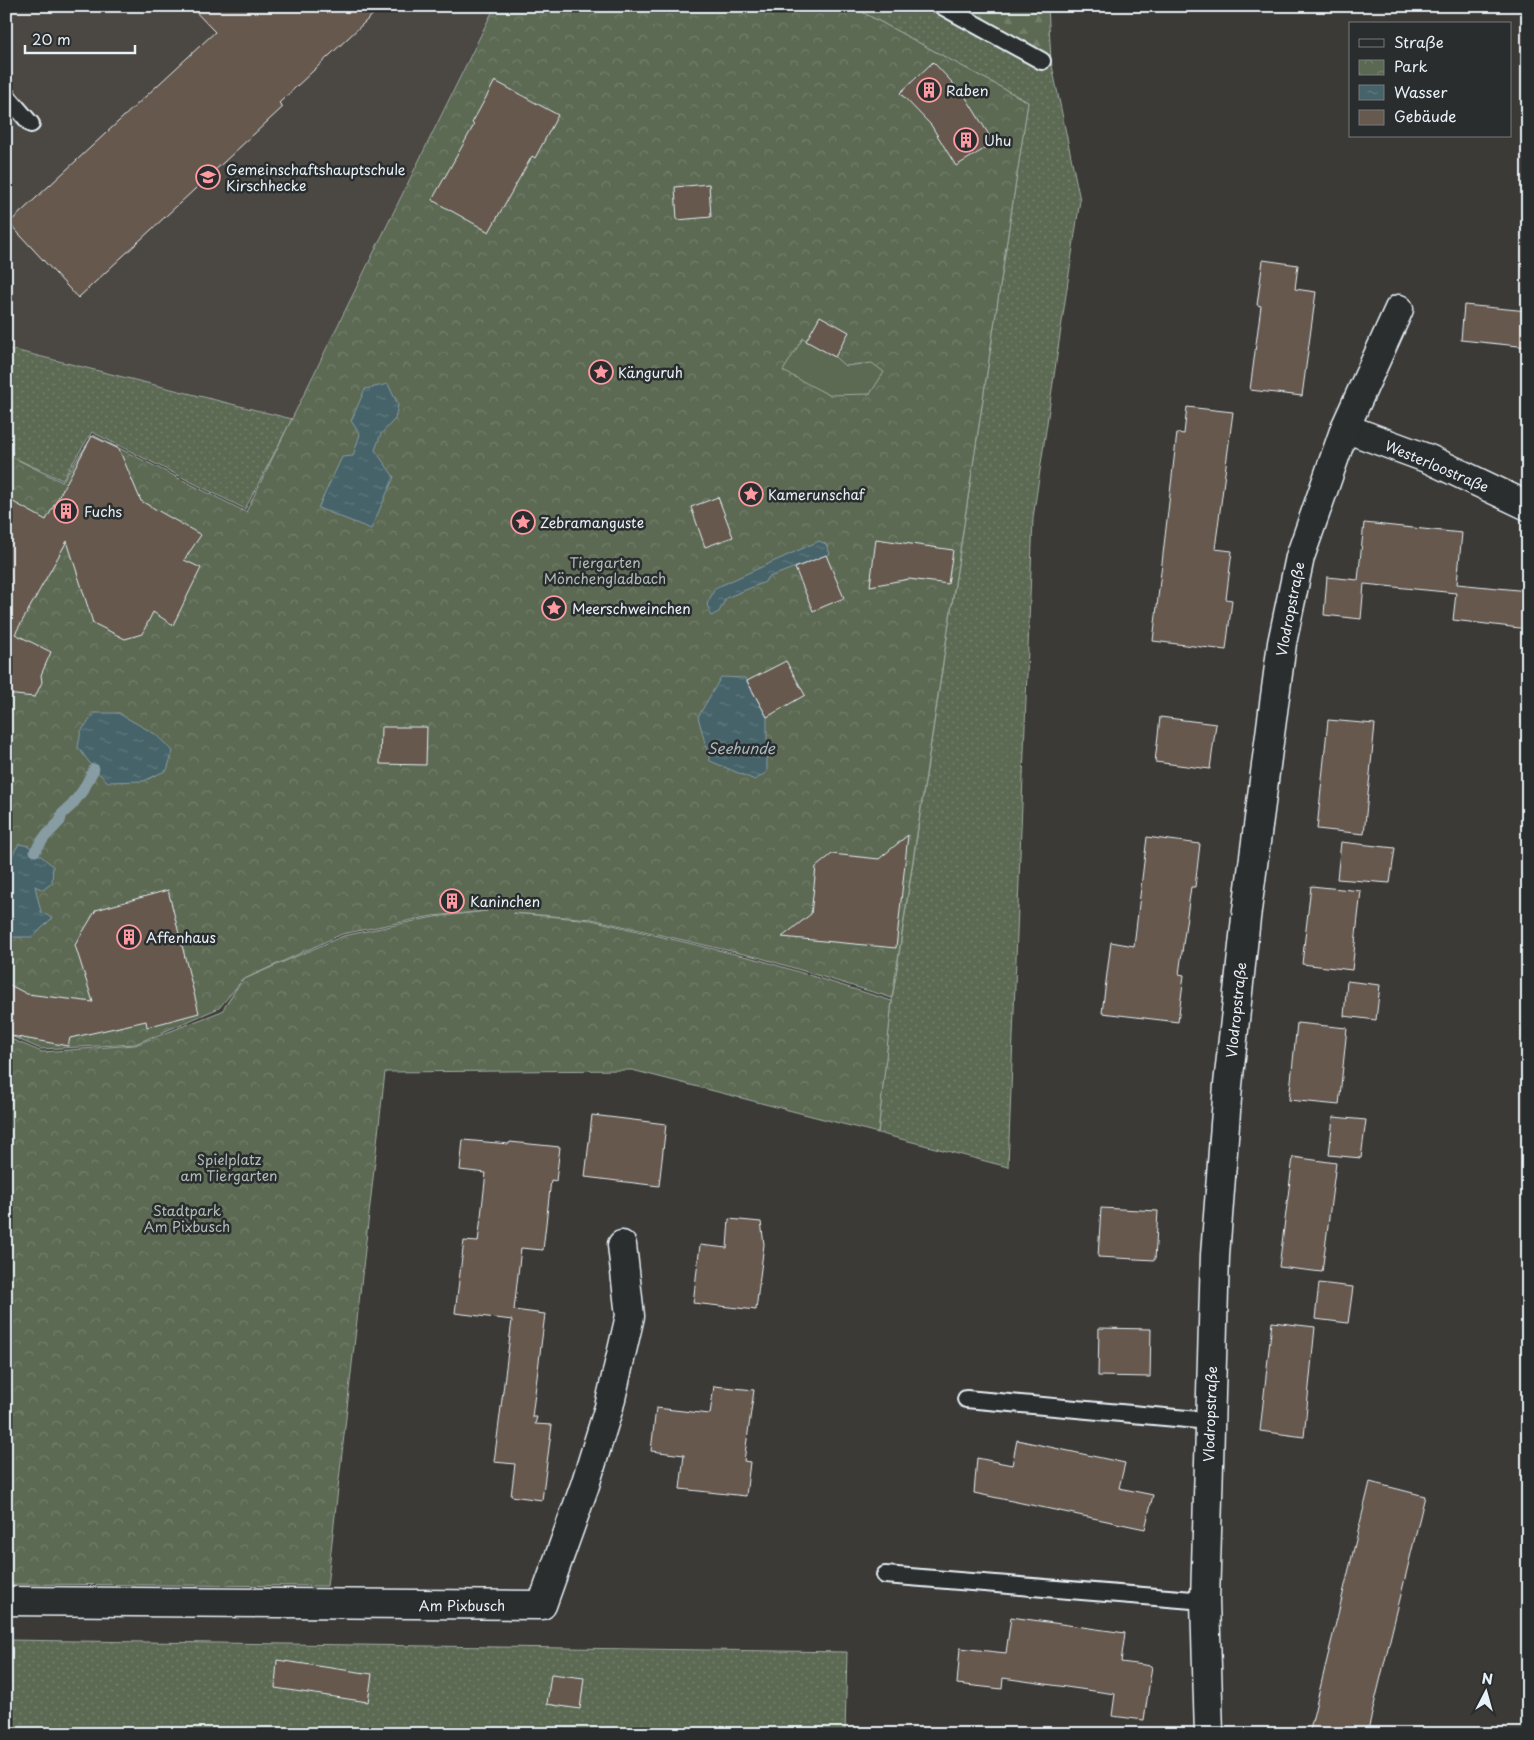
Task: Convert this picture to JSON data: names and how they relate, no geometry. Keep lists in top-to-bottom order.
{
  "streets": {
    "street": ["Westerloostraße", "Vlodropstraße", "Am Pixbusch"]
  },
  "crossings": [
    ["Westerloostraße", "Vlodropstraße"]
  ],
  "water": ["Seehunde"],
  "parks": ["Tiergarten Mönchengladbach", "Spielplatz am Tiergarten", "Stadtpark Am Pixbusch"],
  "places": {
    "building": [
      "Raben",
      "Uhu",
      "Fuchs",
      "Kaninchen",
      "Affenhaus"
    ],
    "school or university": ["Gemeinschaftshauptschule Kirschhecke"],
    "place": [
      "Känguruh",
      "Kamerunschaf",
      "Zebramanguste",
      "Meerschweinchen"
    ]
  },
  "legend": [
    "Straße",
    "Park",
    "Wasser",
    "Gebäude"
  ],
  "scale_bar": "20 m",
  "north": "top"
}
